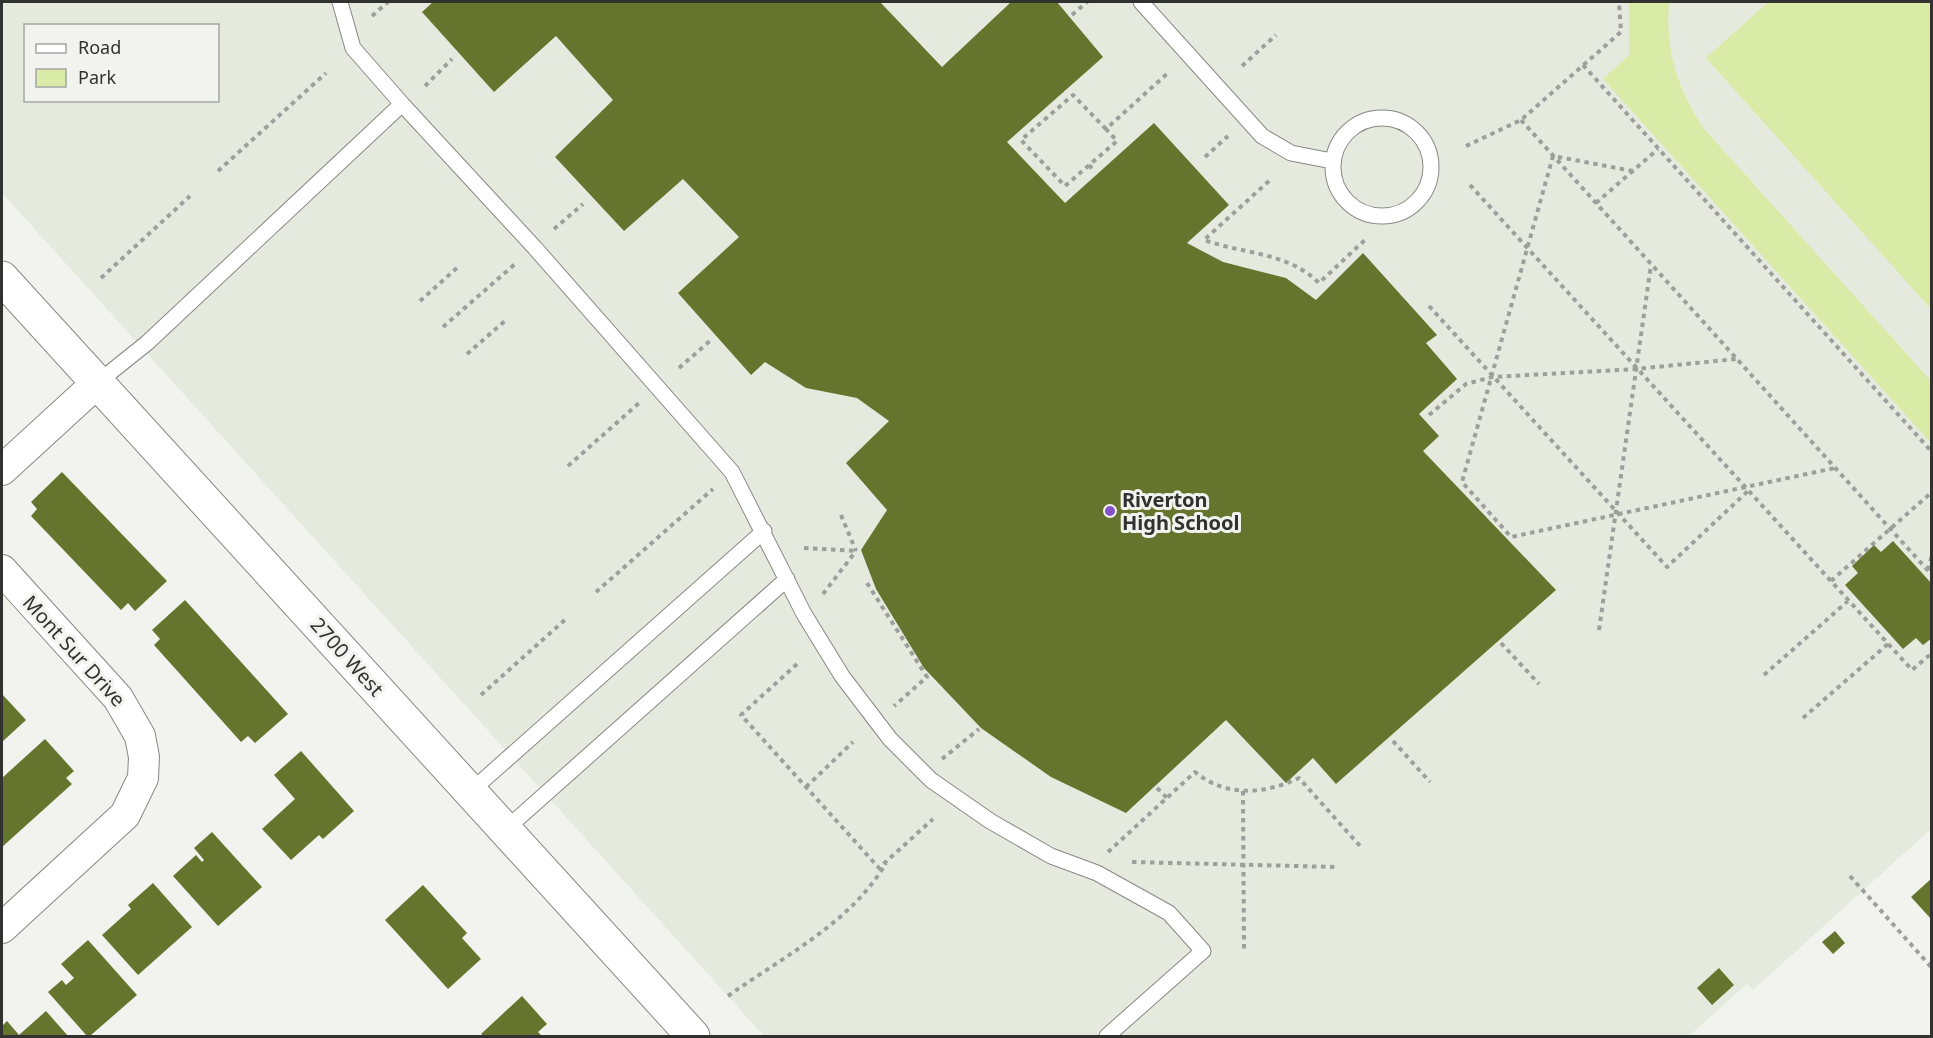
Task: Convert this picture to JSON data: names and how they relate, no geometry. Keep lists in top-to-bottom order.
{
  "streets": {
    "main road": ["2700 West"],
    "street": ["Mont Sur Drive"]
  },
  "places": ["Riverton High School"],
  "legend": ["Road", "Park"]
}
